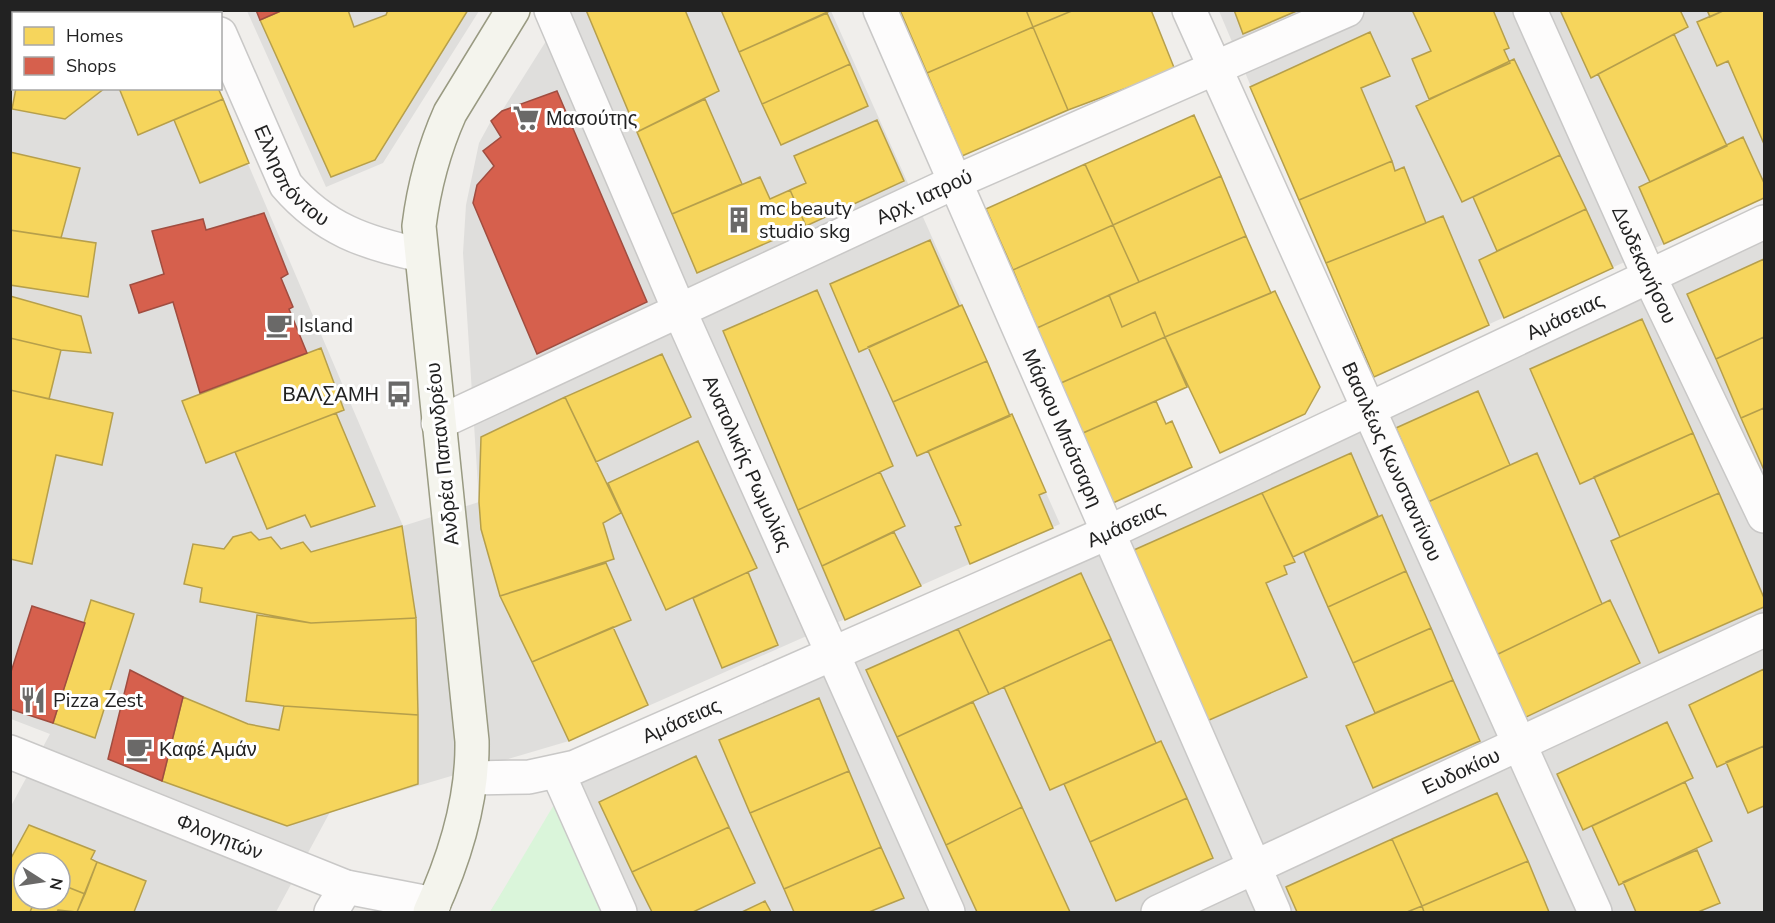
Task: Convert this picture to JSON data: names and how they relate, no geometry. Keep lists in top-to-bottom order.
{
  "streets": {
    "main road": ["Ανδρέα Παπανδρέου"],
    "street": [
      "Ελλησπόντου",
      "Αρχ. Ιατρού",
      "Δωδεκανήσου",
      "Αμάσειας",
      "Μάρκου Μπότσαρη",
      "Βασιλέως Κωνσταντίνου",
      "Ανατολικής Ρωμυλίας",
      "Ευδοκίου",
      "Φλογητών"
    ]
  },
  "crossings": [
    ["Ελλησπόντου", "Ανδρέα Παπανδρέου"],
    ["Αρχ. Ιατρού", "Μάρκου Μπότσαρη"],
    ["Αρχ. Ιατρού", "Ανδρέα Παπανδρέου"],
    ["Αρχ. Ιατρού", "Βασιλέως Κωνσταντίνου"],
    ["Αρχ. Ιατρού", "Ανατολικής Ρωμυλίας"],
    ["Δωδεκανήσου", "Αμάσειας"],
    ["Αμάσειας", "Μάρκου Μπότσαρη"],
    ["Αμάσειας", "Ανδρέα Παπανδρέου"],
    ["Αμάσειας", "Βασιλέως Κωνσταντίνου"],
    ["Αμάσειας", "Ανατολικής Ρωμυλίας"],
    ["Μάρκου Μπότσαρη", "Ευδοκίου"],
    ["Ανδρέα Παπανδρέου", "Φλογητών"],
    ["Βασιλέως Κωνσταντίνου", "Ευδοκίου"]
  ],
  "places": {
    "supermarket": ["Μασούτης"],
    "building": ["mc beauty studio skg"],
    "cafe": ["Island", "Καφέ Αμάν"],
    "bus stop": ["ΒΑΛΣΑΜΗ"],
    "restaurant": ["Pizza Zest"]
  },
  "legend": ["Homes", "Shops"],
  "north": "right"
}
